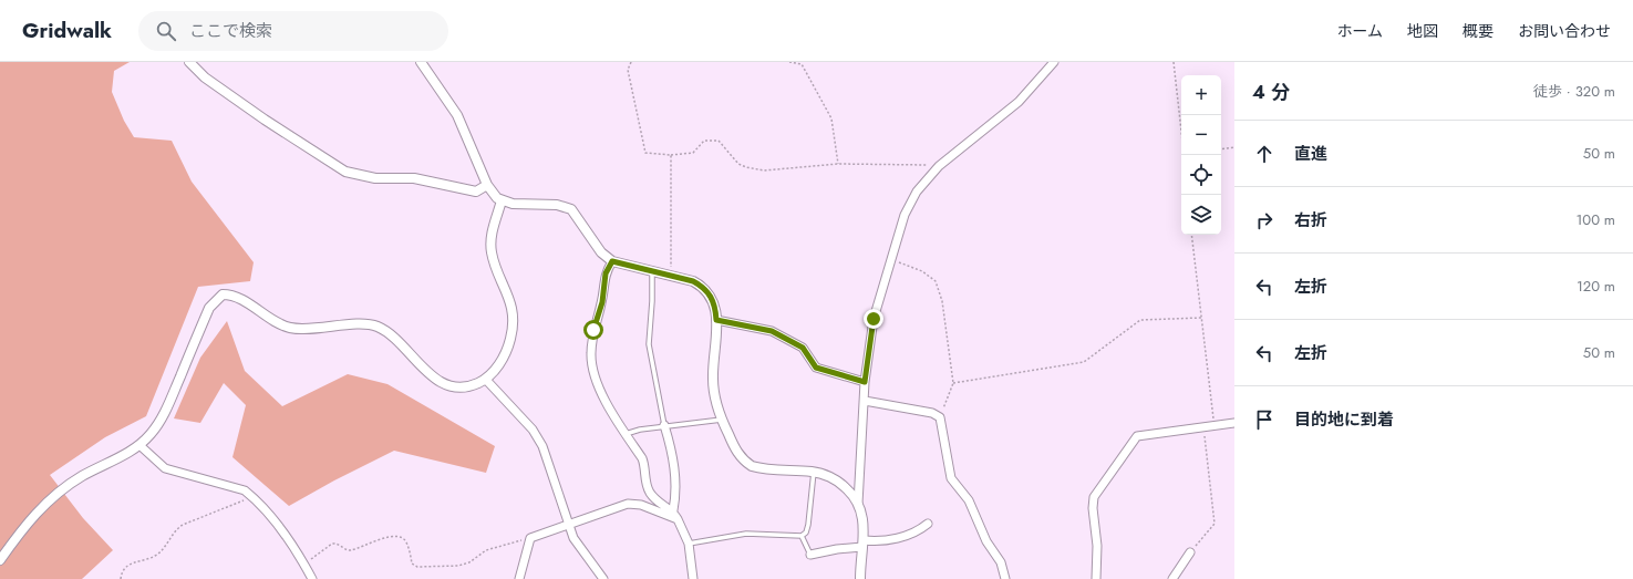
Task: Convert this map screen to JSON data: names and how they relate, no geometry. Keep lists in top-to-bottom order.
{
  "page": {
    "header": "Gridwalk",
    "search": "ここで検索",
    "nav": [
      "ホーム",
      "地図",
      "概要",
      "お問い合わせ"
    ],
    "heading": ["4 分", "徒歩 · 320 m"],
    "map_buttons": ["+", "−"],
    "list": [
      ["直進", "50 m"],
      ["右折", "100 m"],
      ["左折", "120 m"],
      ["左折", "50 m"],
      "目的地に到着"
    ]
  }
}
